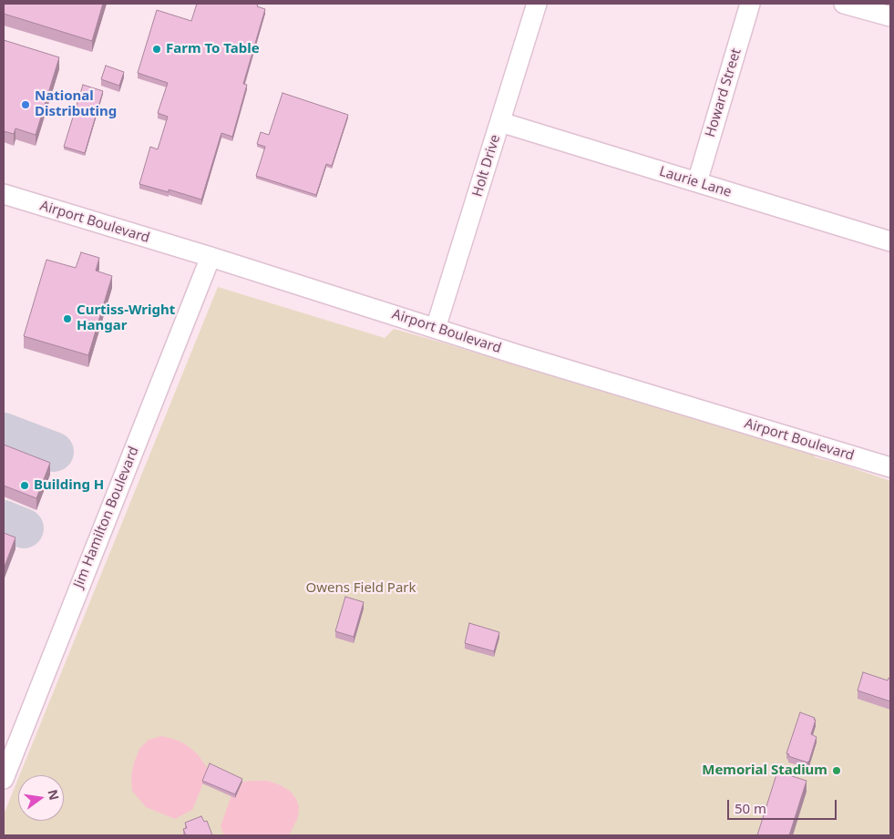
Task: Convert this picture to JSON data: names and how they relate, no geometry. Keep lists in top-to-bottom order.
{
  "streets": {
    "street": [
      "Howard Street",
      "Holt Drive",
      "Laurie Lane",
      "Airport Boulevard",
      "Jim Hamilton Boulevard"
    ]
  },
  "crossings": [
    ["Howard Street", "Laurie Lane"],
    ["Holt Drive", "Laurie Lane"],
    ["Holt Drive", "Airport Boulevard"],
    ["Airport Boulevard", "Jim Hamilton Boulevard"]
  ],
  "parks": ["Owens Field Park"],
  "places": [
    "Farm To Table",
    "National Distributing",
    "Curtiss-Wright Hangar",
    "Building H",
    "Memorial Stadium"
  ],
  "scale_bar": "50 m",
  "north": "right"
}
